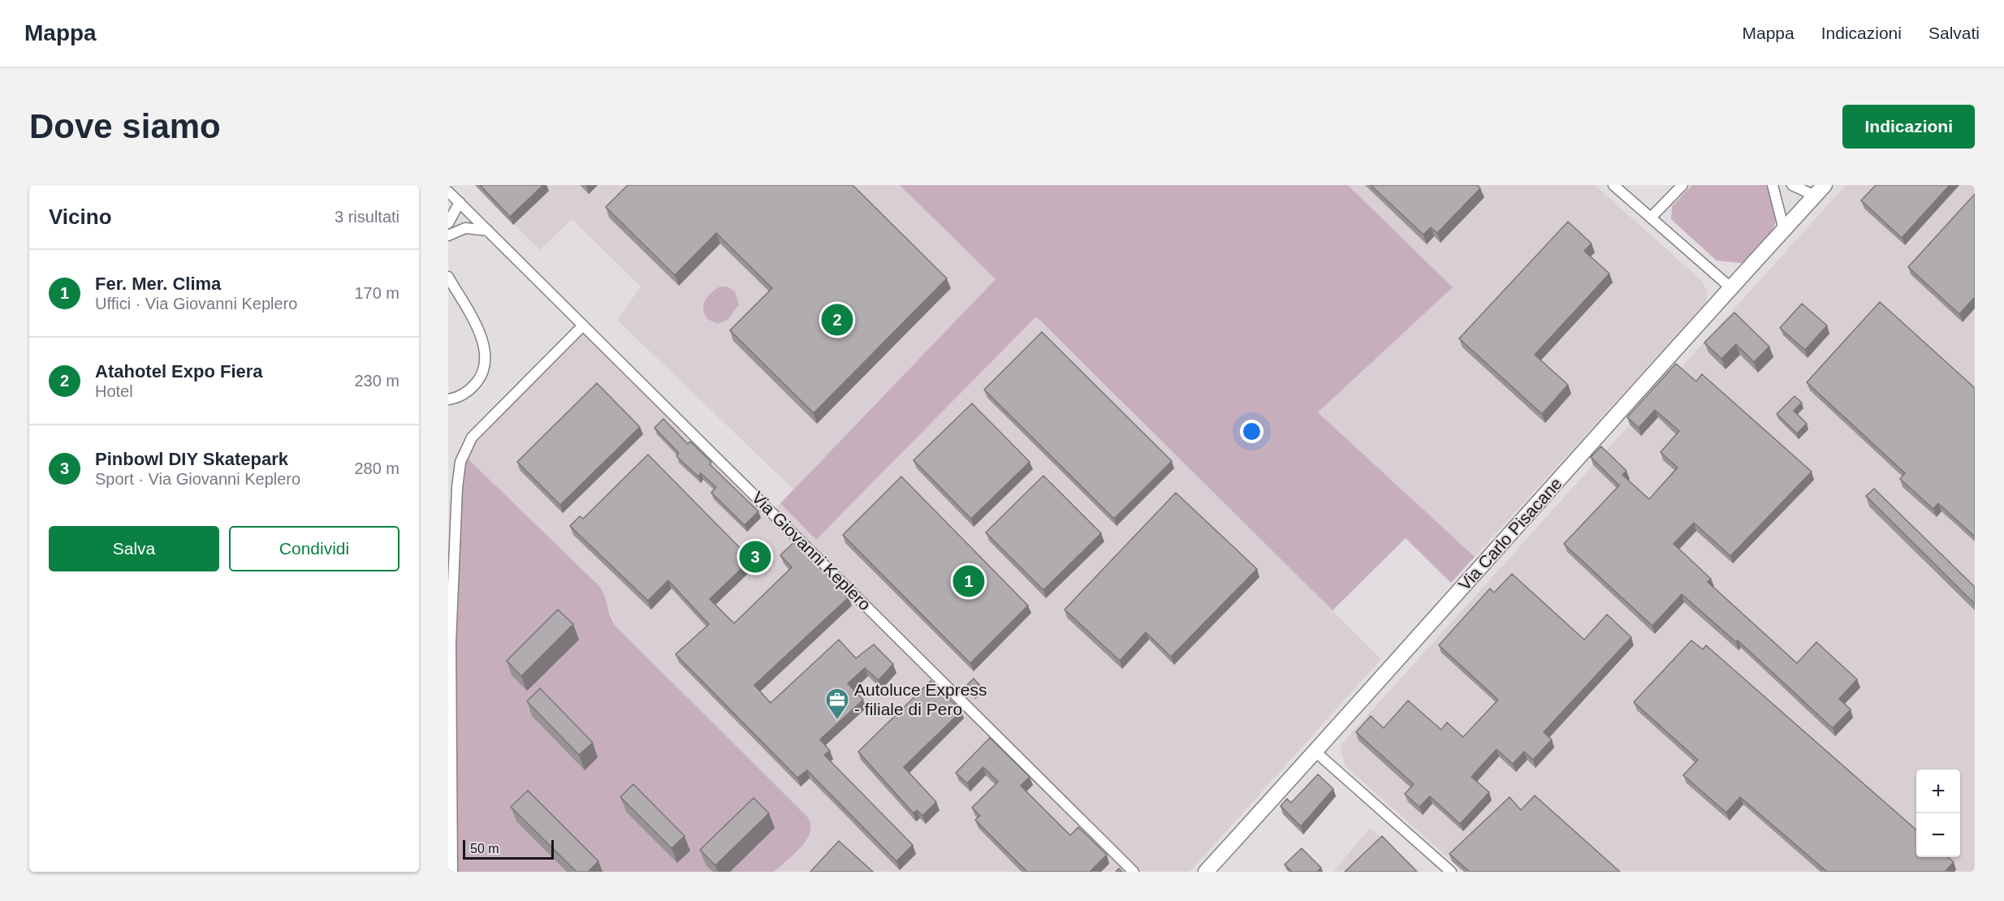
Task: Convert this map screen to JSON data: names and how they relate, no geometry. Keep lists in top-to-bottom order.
{
  "streets": {
    "street": ["Via Carlo Pisacane", "Via Giovanni Keplero"]
  },
  "places": {
    "office": ["Autoluce Express - filiale di Pero"]
  },
  "scale_bar": "50 m",
  "page": {
    "header": "Mappa",
    "nav": ["Mappa", "Indicazioni", "Salvati"],
    "buttons": [
      "Indicazioni",
      ["Salva", "Condividi"]
    ],
    "title": "Dove siamo",
    "heading": ["Vicino", "3 risultati"],
    "list": [
      {
        "mark": "1",
        "name": "Fer. Mer. Clima",
        "note": "Uffici · Via Giovanni Keplero",
        "value": "170 m"
      },
      {
        "mark": "2",
        "name": "Atahotel Expo Fiera",
        "note": "Hotel",
        "value": "230 m"
      },
      {
        "mark": "3",
        "name": "Pinbowl DIY Skatepark",
        "note": "Sport · Via Giovanni Keplero",
        "value": "280 m"
      }
    ],
    "pins": ["2", "3", "1"],
    "map_buttons": ["+", "−"],
    "scale": "50 m"
  }
}
